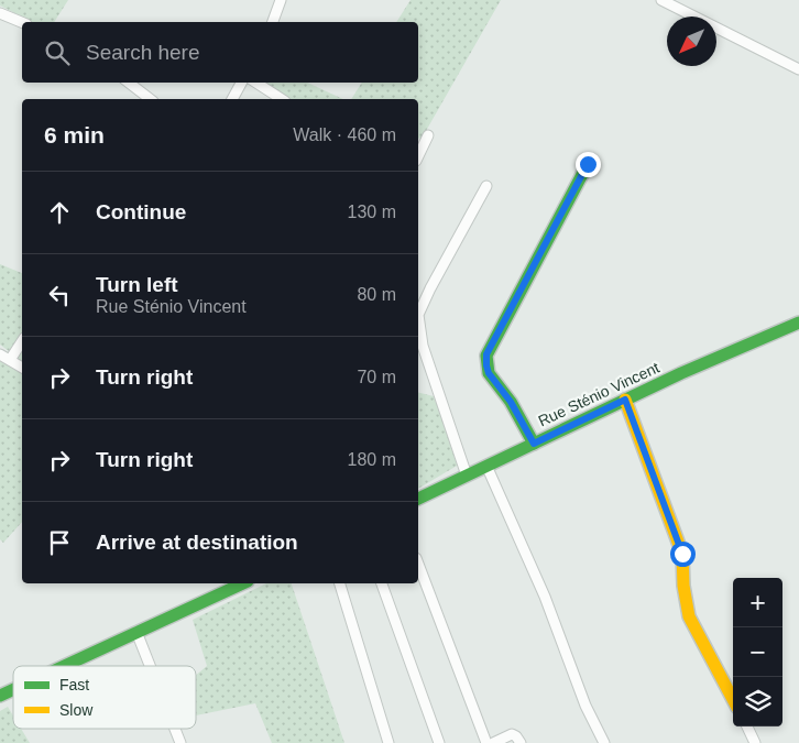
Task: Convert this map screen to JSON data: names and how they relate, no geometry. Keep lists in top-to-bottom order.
{
  "streets": {
    "main road": ["Rue Sténio Vincent"]
  },
  "legend": ["Fast", "Slow"],
  "north": "bottom left",
  "page": {
    "search": "Search here",
    "heading": ["6 min", "Walk · 460 m"],
    "list": [
      ["Continue", "130 m"],
      ["Turn left", "Rue Sténio Vincent", "80 m"],
      ["Turn right", "70 m"],
      ["Turn right", "180 m"],
      "Arrive at destination"
    ],
    "map_buttons": ["+", "−"]
  }
}
